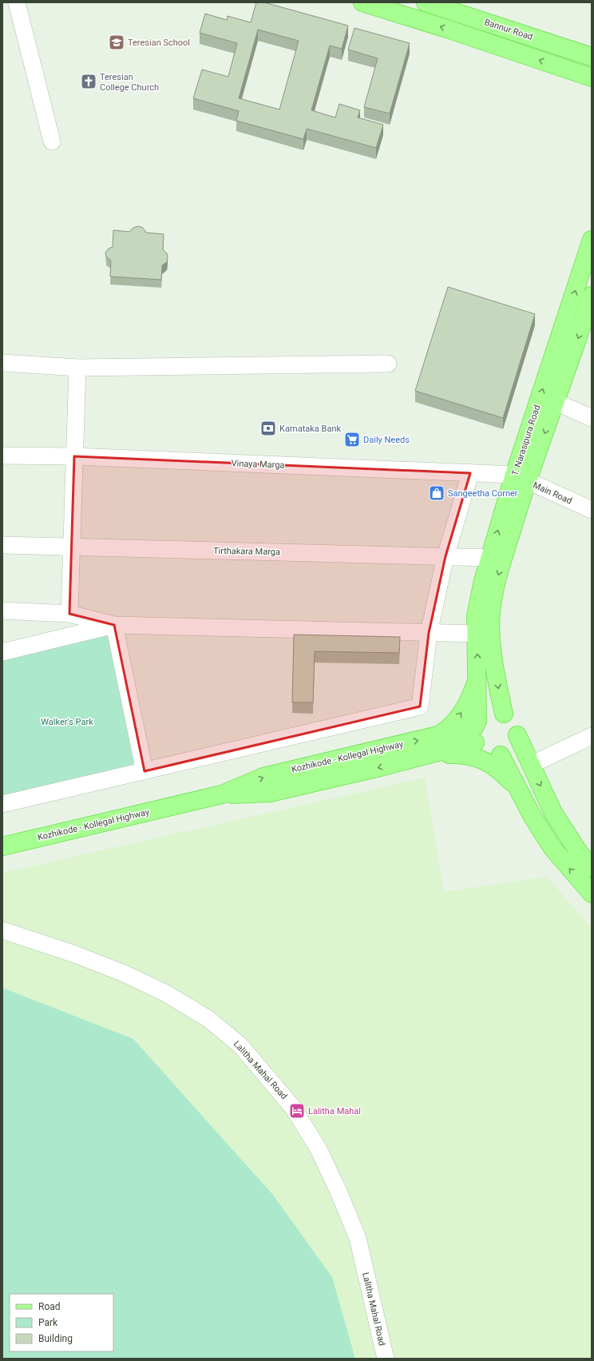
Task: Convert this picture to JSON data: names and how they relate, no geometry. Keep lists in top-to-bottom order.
{
  "streets": {
    "main road": ["Bannur Road", "T. Narasipura Road", "Kozhikode - Kollegal Highway"],
    "street": [
      "Vinaya Marga",
      "Main Road",
      "Tirthakara Marga",
      "Lalitha Mahal Road"
    ]
  },
  "crossings": [
    ["T. Narasipura Road", "Vinaya Marga"],
    ["T. Narasipura Road", "Main Road"],
    ["T. Narasipura Road", "Tirthakara Marga"],
    ["T. Narasipura Road", "Kozhikode - Kollegal Highway"],
    ["Vinaya Marga", "Main Road"]
  ],
  "parks": ["Walker's Park"],
  "places": {
    "school or university": ["Teresian School"],
    "church": ["Teresian College Church"],
    "bank": ["Karnataka Bank"],
    "supermarket": ["Daily Needs"],
    "shop": ["Sangeetha Corner"],
    "hotel": ["Lalitha Mahal"]
  },
  "legend": ["Road", "Park", "Building"]
}
